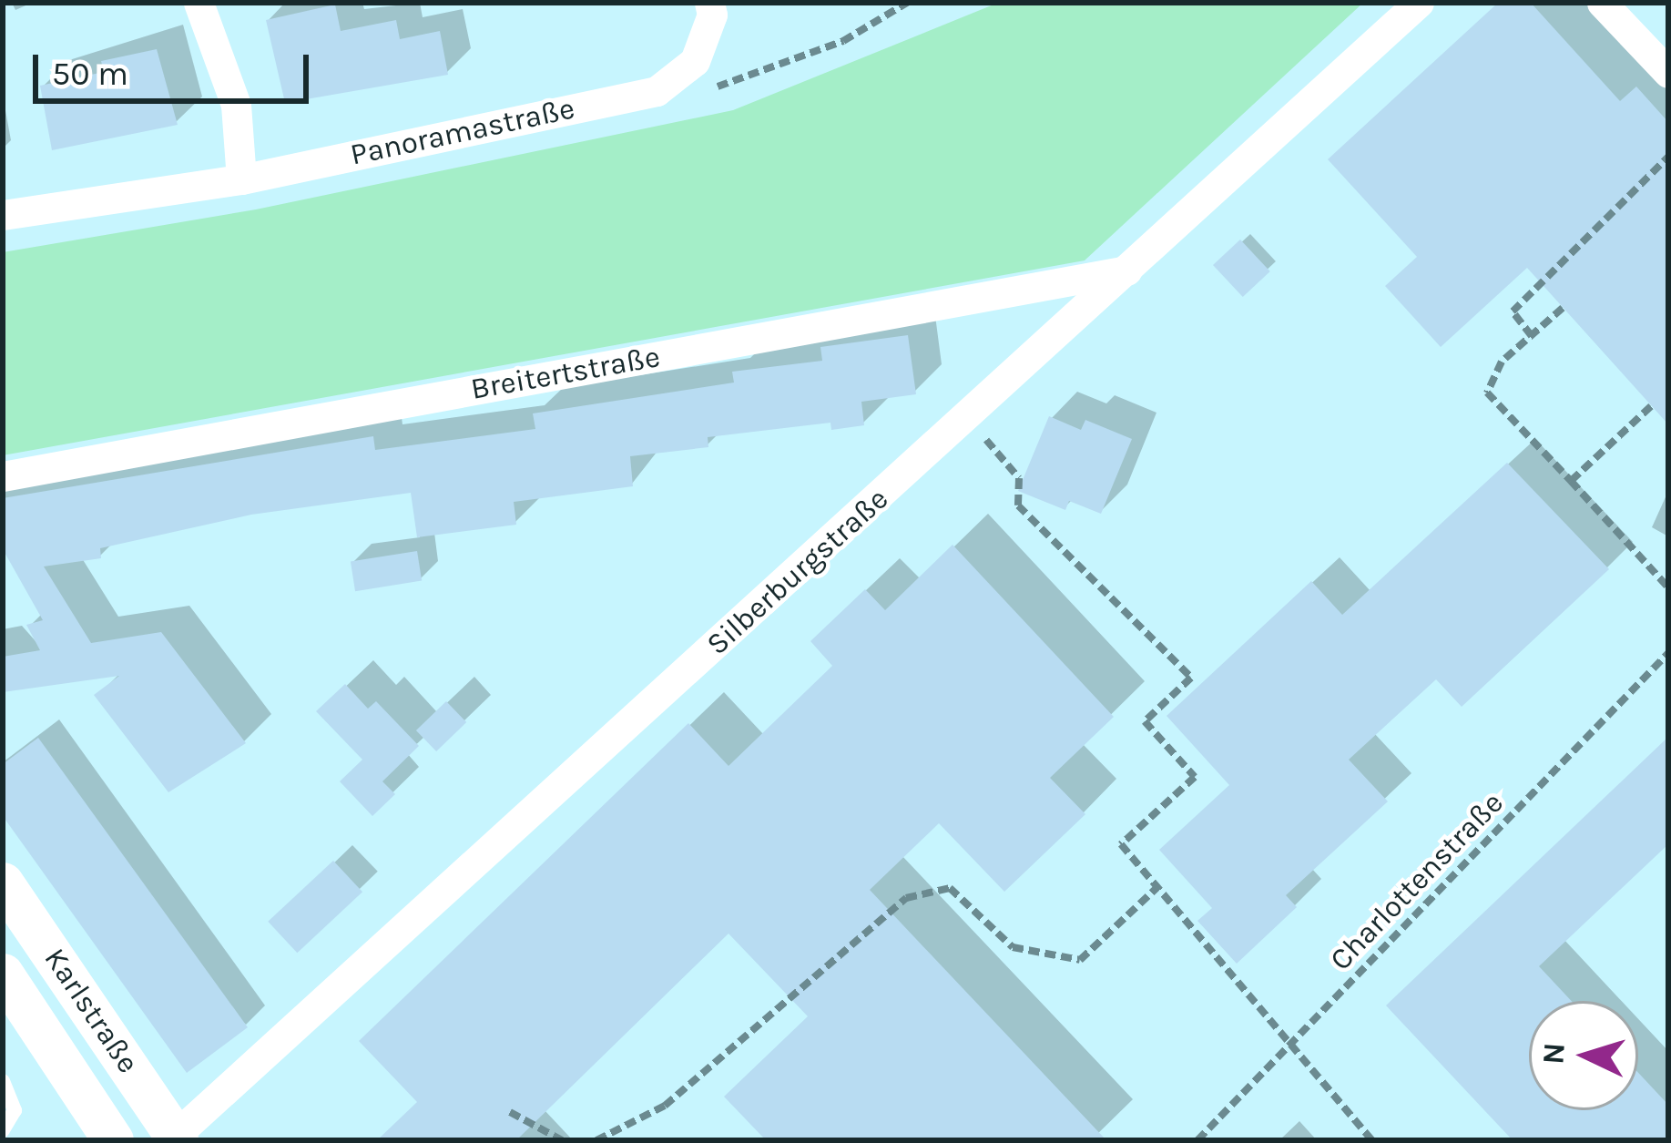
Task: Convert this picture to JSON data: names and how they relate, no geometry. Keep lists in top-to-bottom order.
{
  "streets": {
    "main road": ["Karlstraße"],
    "street": ["Panoramastraße", "Breitertstraße", "Silberburgstraße"],
    "path": ["Charlottenstraße"]
  },
  "crossings": [
    ["Breitertstraße", "Silberburgstraße"],
    ["Silberburgstraße", "Karlstraße"]
  ],
  "scale_bar": "50 m",
  "north": "left"
}
